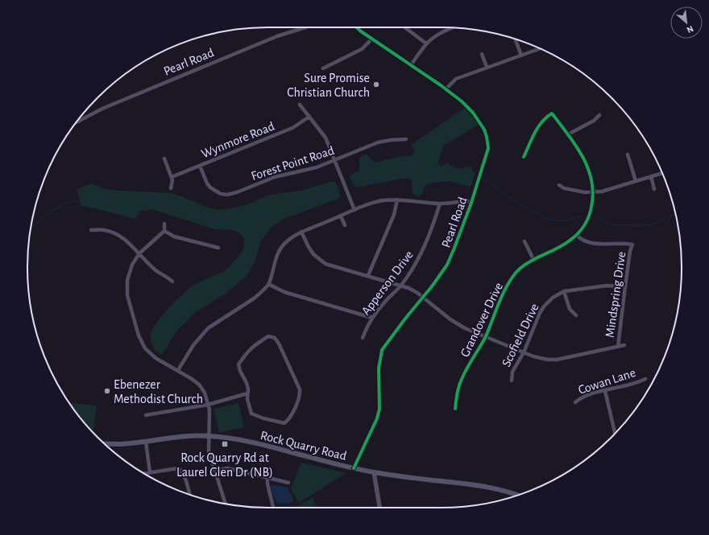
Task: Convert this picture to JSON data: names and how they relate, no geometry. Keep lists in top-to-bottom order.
{
  "streets": {
    "main road": ["Rock Quarry Road"],
    "street": [
      "Pearl Road",
      "Wynmore Road",
      "Forest Point Road",
      "Apperson Drive",
      "Mindspring Drive",
      "Grandover Drive",
      "Scofield Drive",
      "Cowan Lane"
    ]
  },
  "crossings": [
    ["Pearl Road", "Rock Quarry Road"],
    ["Wynmore Road", "Forest Point Road"],
    ["Mindspring Drive", "Grandover Drive"],
    ["Mindspring Drive", "Scofield Drive"]
  ],
  "places": {
    "other": ["Sure Promise Christian Church", "Ebenezer Methodist Church"],
    "transit": ["Rock Quarry Rd at Laurel Glen Dr (NB)"]
  },
  "north": "bottom right"
}
